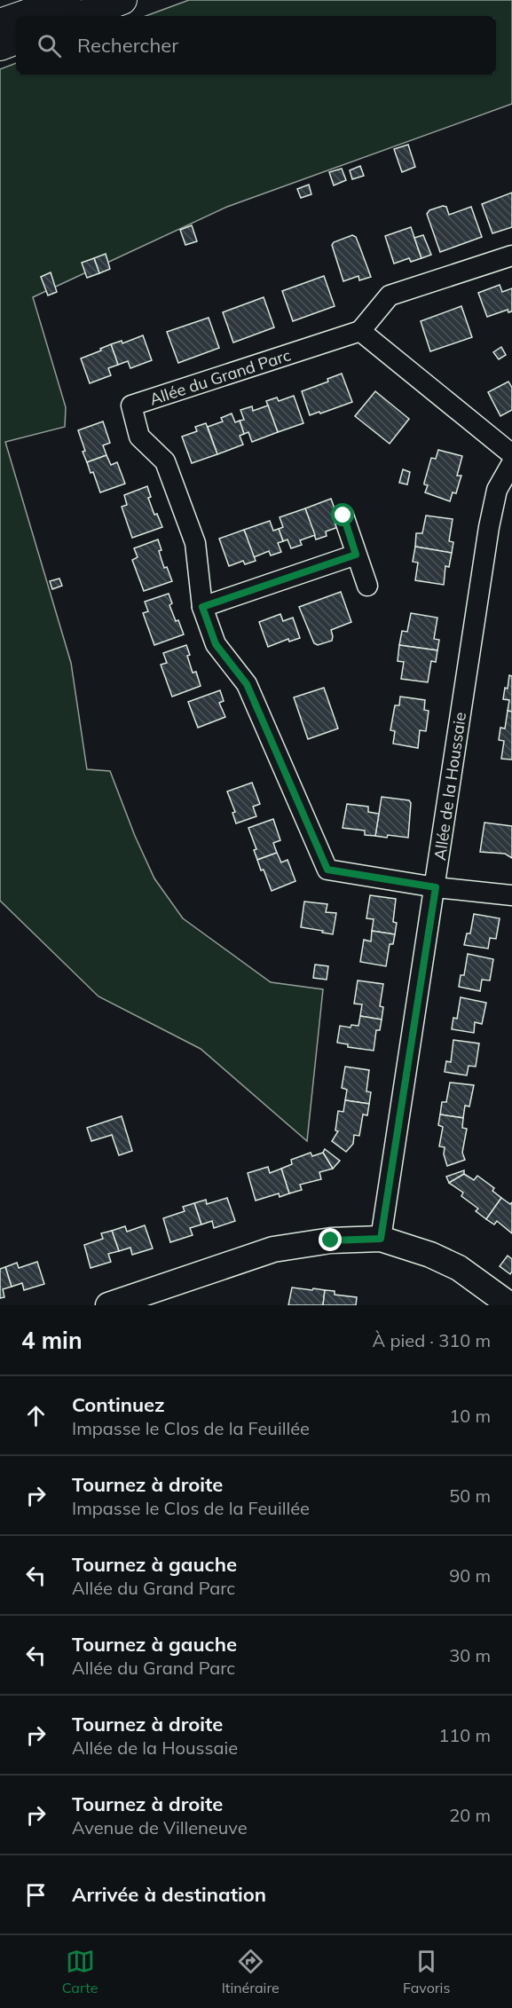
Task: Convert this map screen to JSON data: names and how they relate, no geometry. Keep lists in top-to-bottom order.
{
  "streets": {
    "street": ["Allée du Grand Parc", "Allée de la Houssaie"]
  },
  "crossings": [
    ["Allée du Grand Parc", "Allée de la Houssaie"]
  ],
  "page": {
    "search": "Rechercher",
    "heading": ["4 min", "À pied · 310 m"],
    "list": [
      ["Continuez", "Impasse le Clos de la Feuillée", "10 m"],
      ["Tournez à droite", "Impasse le Clos de la Feuillée", "50 m"],
      ["Tournez à gauche", "Allée du Grand Parc", "90 m"],
      ["Tournez à gauche", "Allée du Grand Parc", "30 m"],
      ["Tournez à droite", "Allée de la Houssaie", "110 m"],
      ["Tournez à droite", "Avenue de Villeneuve", "20 m"],
      "Arrivée à destination"
    ],
    "nav": ["Carte", "Itinéraire", "Favoris"]
  }
}
